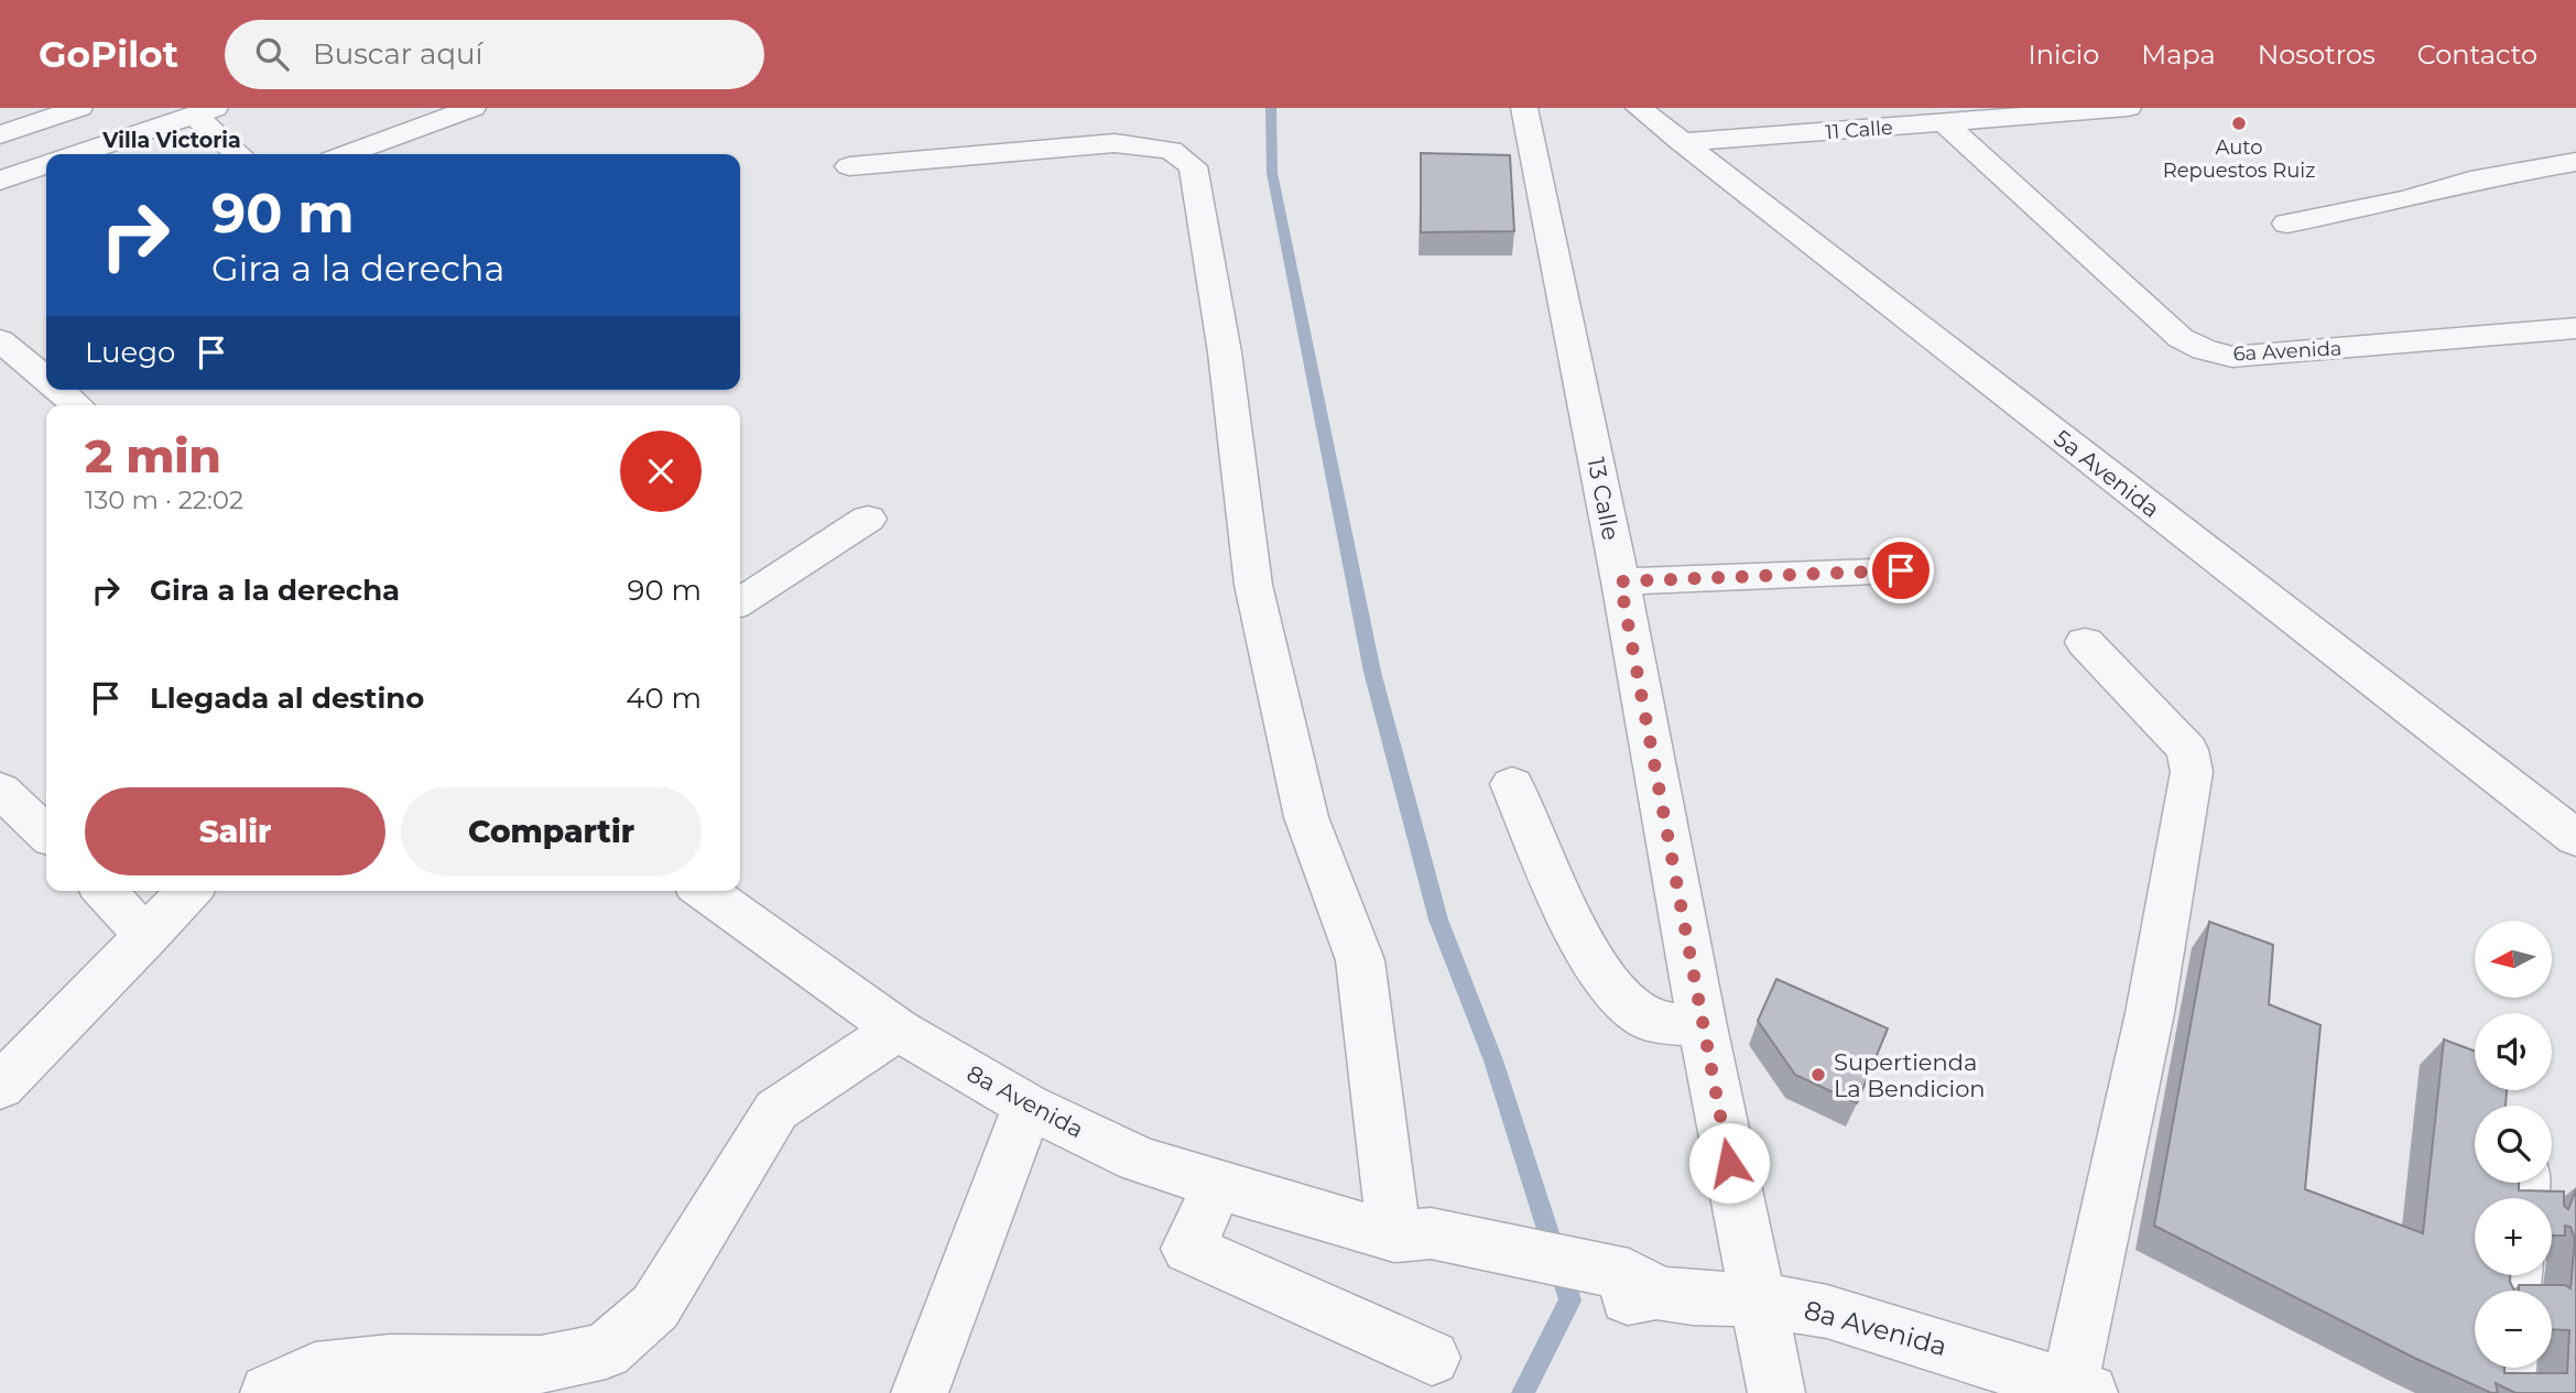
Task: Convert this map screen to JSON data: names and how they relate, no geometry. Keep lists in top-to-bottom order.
{
  "streets": {
    "street": [
      "11 Calle",
      "6a Avenida",
      "5a Avenida",
      "13 Calle",
      "8a Avenida"
    ]
  },
  "crossings": [
    ["11 Calle", "6a Avenida"],
    ["11 Calle", "5a Avenida"],
    ["13 Calle", "8a Avenida"]
  ],
  "districts": ["Villa Victoria"],
  "places": ["Auto Repuestos Ruiz", "Supertienda La Bendicion"],
  "north": "left",
  "page": {
    "header": "GoPilot",
    "search": "Buscar aquí",
    "nav": [
      "Inicio",
      "Mapa",
      "Nosotros",
      "Contacto"
    ],
    "turn": ["90 m", "Gira a la derecha"],
    "then": "Luego",
    "heading": ["2 min", "130 m · 22:02"],
    "list": [
      {
        "name": "Gira a la derecha",
        "value": "90 m"
      },
      {
        "name": "Llegada al destino",
        "value": "40 m"
      }
    ],
    "buttons": ["Salir", "Compartir"],
    "map_buttons": ["+", "−"]
  }
}
